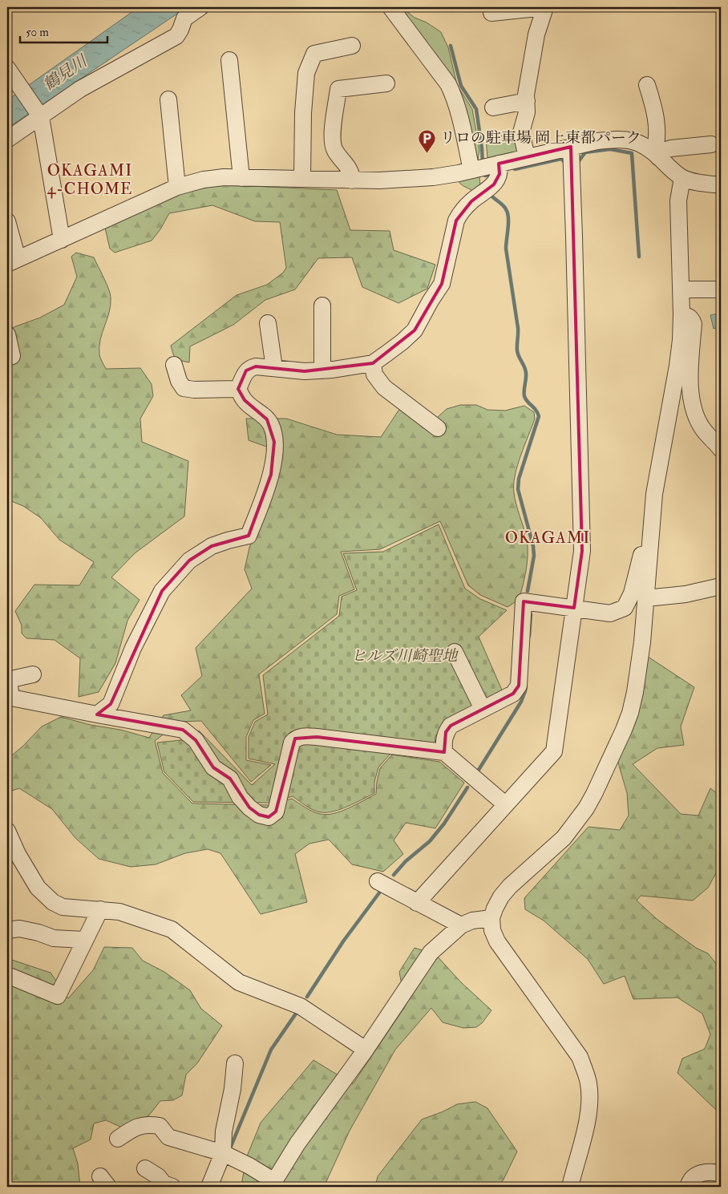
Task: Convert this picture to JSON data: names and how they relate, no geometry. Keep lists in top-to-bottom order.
{
  "districts": ["OKAGAMI 4-CHOME", "OKAGAMI"],
  "water": ["鶴見川"],
  "parks": ["ヒルズ川崎聖地"],
  "places": {
    "parking": ["リロの駐車場 岡上東都パーク"]
  },
  "scale_bar": "50 m"
}
